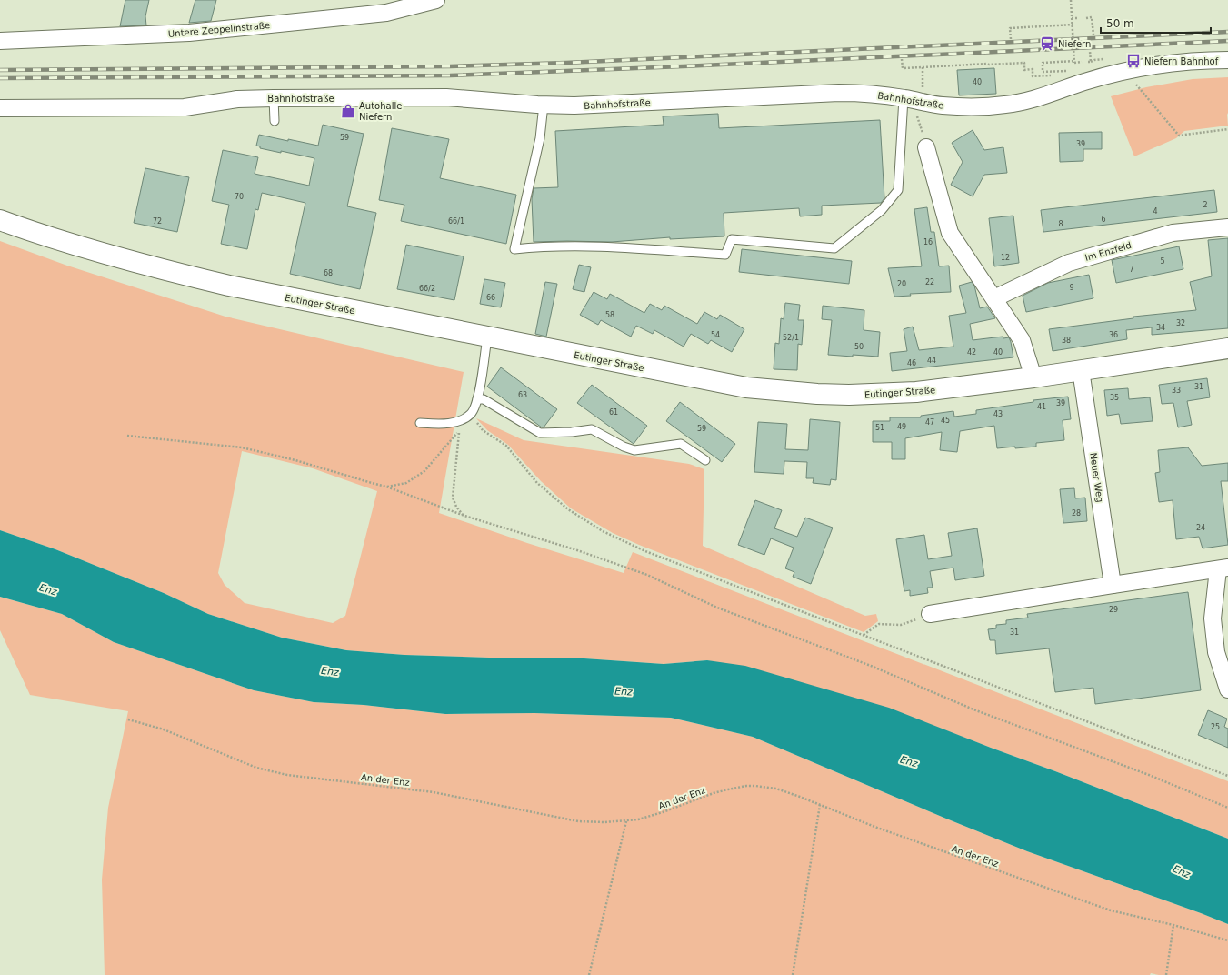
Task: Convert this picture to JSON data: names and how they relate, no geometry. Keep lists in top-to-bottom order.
{
  "streets": {
    "street": [
      "Untere Zeppelinstraße",
      "Bahnhofstraße",
      "Im Enzfeld",
      "Eutinger Straße",
      "Neuer Weg"
    ],
    "path": ["An der Enz"]
  },
  "crossings": [
    ["Eutinger Straße", "Neuer Weg"]
  ],
  "water": ["Enz"],
  "places": {
    "station": ["Niefern"],
    "bus stop": ["Niefern Bahnhof"],
    "shop": ["Autohalle Niefern"]
  },
  "house_numbers": [
    "40",
    "59",
    "39",
    "70",
    "2",
    "4",
    "6",
    "72",
    "66/1",
    "8",
    "16",
    "12",
    "5",
    "7",
    "68",
    "22",
    "20",
    "9",
    "66/2",
    "66",
    "58",
    "32",
    "34",
    "54",
    "36",
    "52/1",
    "38",
    "50",
    "42",
    "40",
    "44",
    "46",
    "31",
    "33",
    "63",
    "35",
    "39",
    "41",
    "61",
    "43",
    "45",
    "47",
    "49",
    "51",
    "59",
    "28",
    "24",
    "29",
    "31",
    "25"
  ],
  "scale_bar": "50 m"
}
